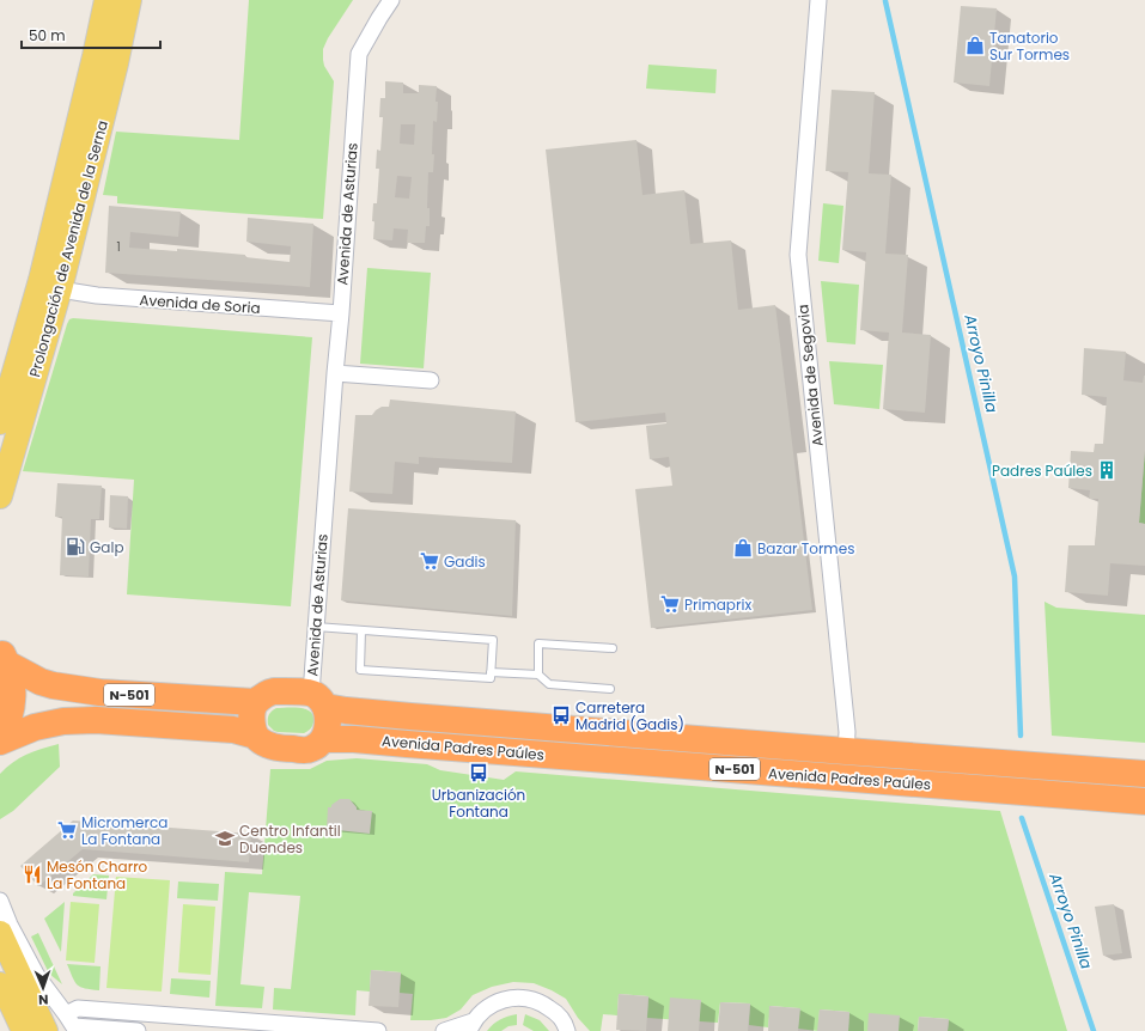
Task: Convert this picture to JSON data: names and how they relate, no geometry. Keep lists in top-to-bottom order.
{
  "streets": {
    "highway": ["N-501", "Avenida Padres Paúles"],
    "main road": ["Prolongación de Avenida de la Serna"],
    "street": ["Avenida de Asturias", "Avenida de Soria", "Avenida de Segovia"]
  },
  "crossings": [
    ["Avenida de Asturias", "Avenida de Soria"],
    ["Avenida de Asturias", "N-501"],
    ["Avenida de Asturias", "Avenida Padres Paúles"],
    ["Prolongación de Avenida de la Serna", "Avenida de Soria"],
    ["Avenida de Segovia", "Avenida Padres Paúles"],
    ["N-501", "Avenida Padres Paúles"]
  ],
  "water": ["Arroyo Pinilla"],
  "places": {
    "shop": ["Tanatorio Sur Tormes", "Bazar Tormes"],
    "building": ["Padres Paúles"],
    "fuel station": ["Galp"],
    "supermarket": ["Gadis", "Primaprix", "Micromerca La Fontana"],
    "bus stop": ["Carretera Madrid (Gadis)", "Urbanización Fontana"],
    "school or university": ["Centro Infantil Duendes"],
    "restaurant": ["Mesón Charro La Fontana"]
  },
  "house_numbers": ["1"],
  "scale_bar": "50 m",
  "north": "bottom"
}
